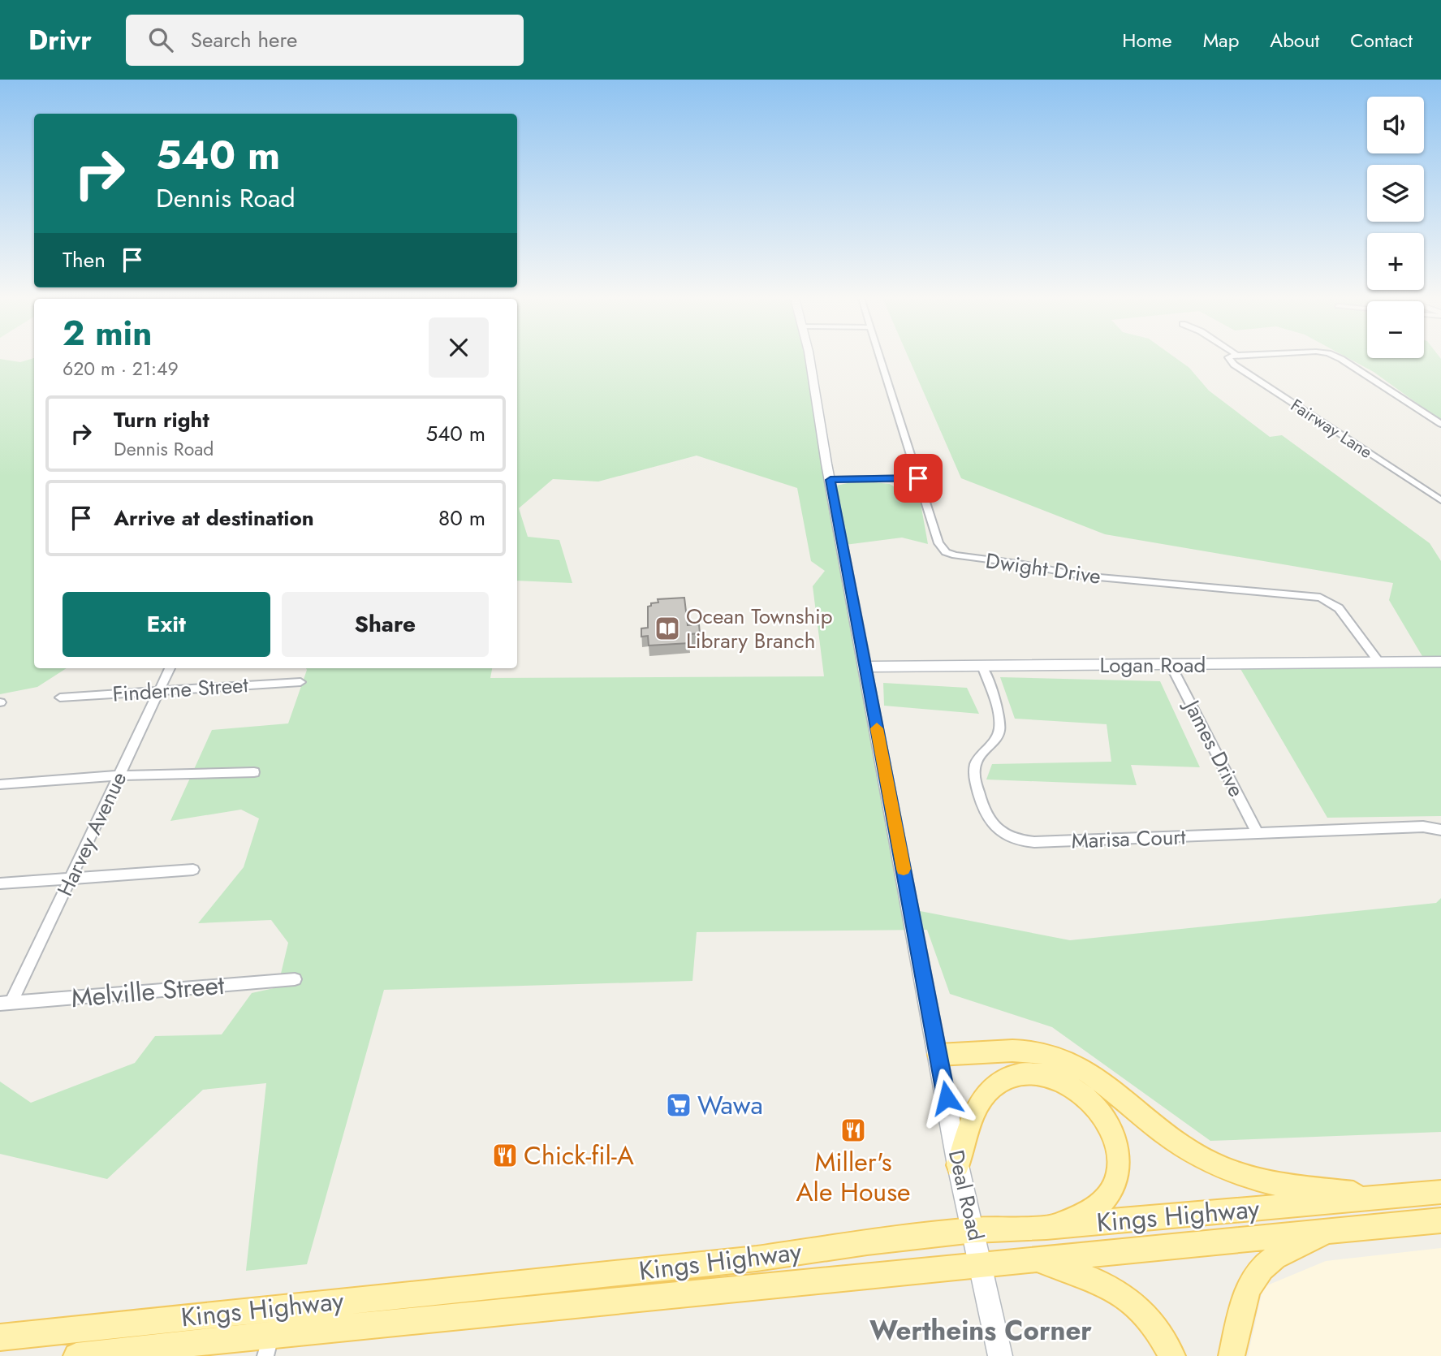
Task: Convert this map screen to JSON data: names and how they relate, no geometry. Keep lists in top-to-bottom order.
{
  "streets": {
    "main road": ["Kings Highway"],
    "street": [
      "Fairway Lane",
      "Dwight Drive",
      "Logan Road",
      "Finderne Street",
      "James Drive",
      "Harvey Avenue",
      "Marisa Court",
      "Melville Street",
      "Deal Road"
    ]
  },
  "crossings": [
    ["Dwight Drive", "Logan Road"],
    ["Logan Road", "James Drive"],
    ["Logan Road", "Marisa Court"],
    ["Logan Road", "Deal Road"],
    ["Finderne Street", "Harvey Avenue"],
    ["James Drive", "Marisa Court"],
    ["Harvey Avenue", "Melville Street"],
    ["Deal Road", "Kings Highway"]
  ],
  "districts": ["Wertheins Corner"],
  "places": {
    "library": ["Ocean Township Library Branch"],
    "supermarket": ["Wawa"],
    "restaurant": ["Miller's Ale House", "Chick-fil-A"]
  },
  "page": {
    "header": "Drivr",
    "search": "Search here",
    "nav": [
      "Home",
      "Map",
      "About",
      "Contact"
    ],
    "map_buttons": ["+", "−"],
    "turn": ["540 m", "Dennis Road"],
    "then": "Then",
    "heading": ["2 min", "620 m · 21:49"],
    "list": [
      {
        "name": "Turn right",
        "note": "Dennis Road",
        "value": "540 m"
      },
      {
        "name": "Arrive at destination",
        "value": "80 m"
      }
    ],
    "buttons": ["Exit", "Share"]
  }
}
